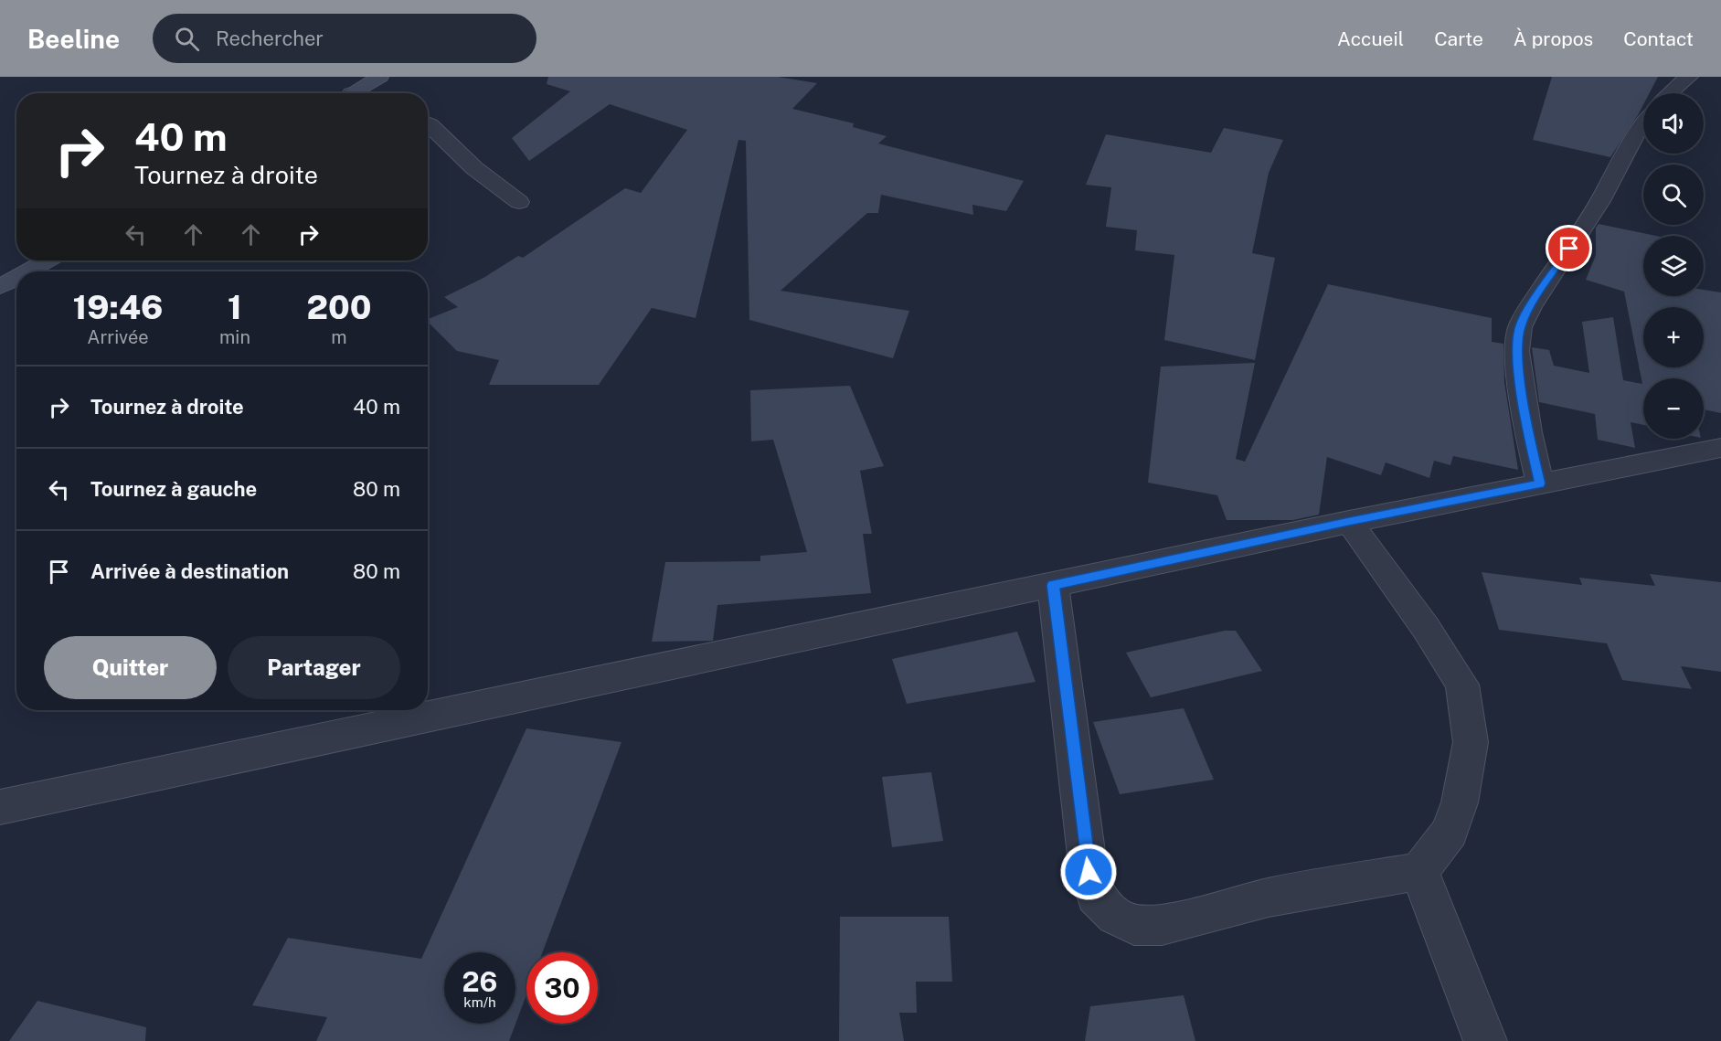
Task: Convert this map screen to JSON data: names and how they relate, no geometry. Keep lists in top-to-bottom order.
{
  "page": {
    "header": "Beeline",
    "search": "Rechercher",
    "nav": [
      "Accueil",
      "Carte",
      "À propos",
      "Contact"
    ],
    "map_buttons": ["+", "−"],
    "turn": ["40 m", "Tournez à droite"],
    "eta": [
      "19:46",
      "Arrivée",
      "1",
      "min",
      "200",
      "m"
    ],
    "list": [
      {
        "name": "Tournez à droite",
        "value": "40 m"
      },
      {
        "name": "Tournez à gauche",
        "value": "80 m"
      },
      {
        "name": "Arrivée à destination",
        "value": "80 m"
      }
    ],
    "buttons": ["Quitter", "Partager"],
    "speed": "26 km/h",
    "limit": "30"
  }
}
